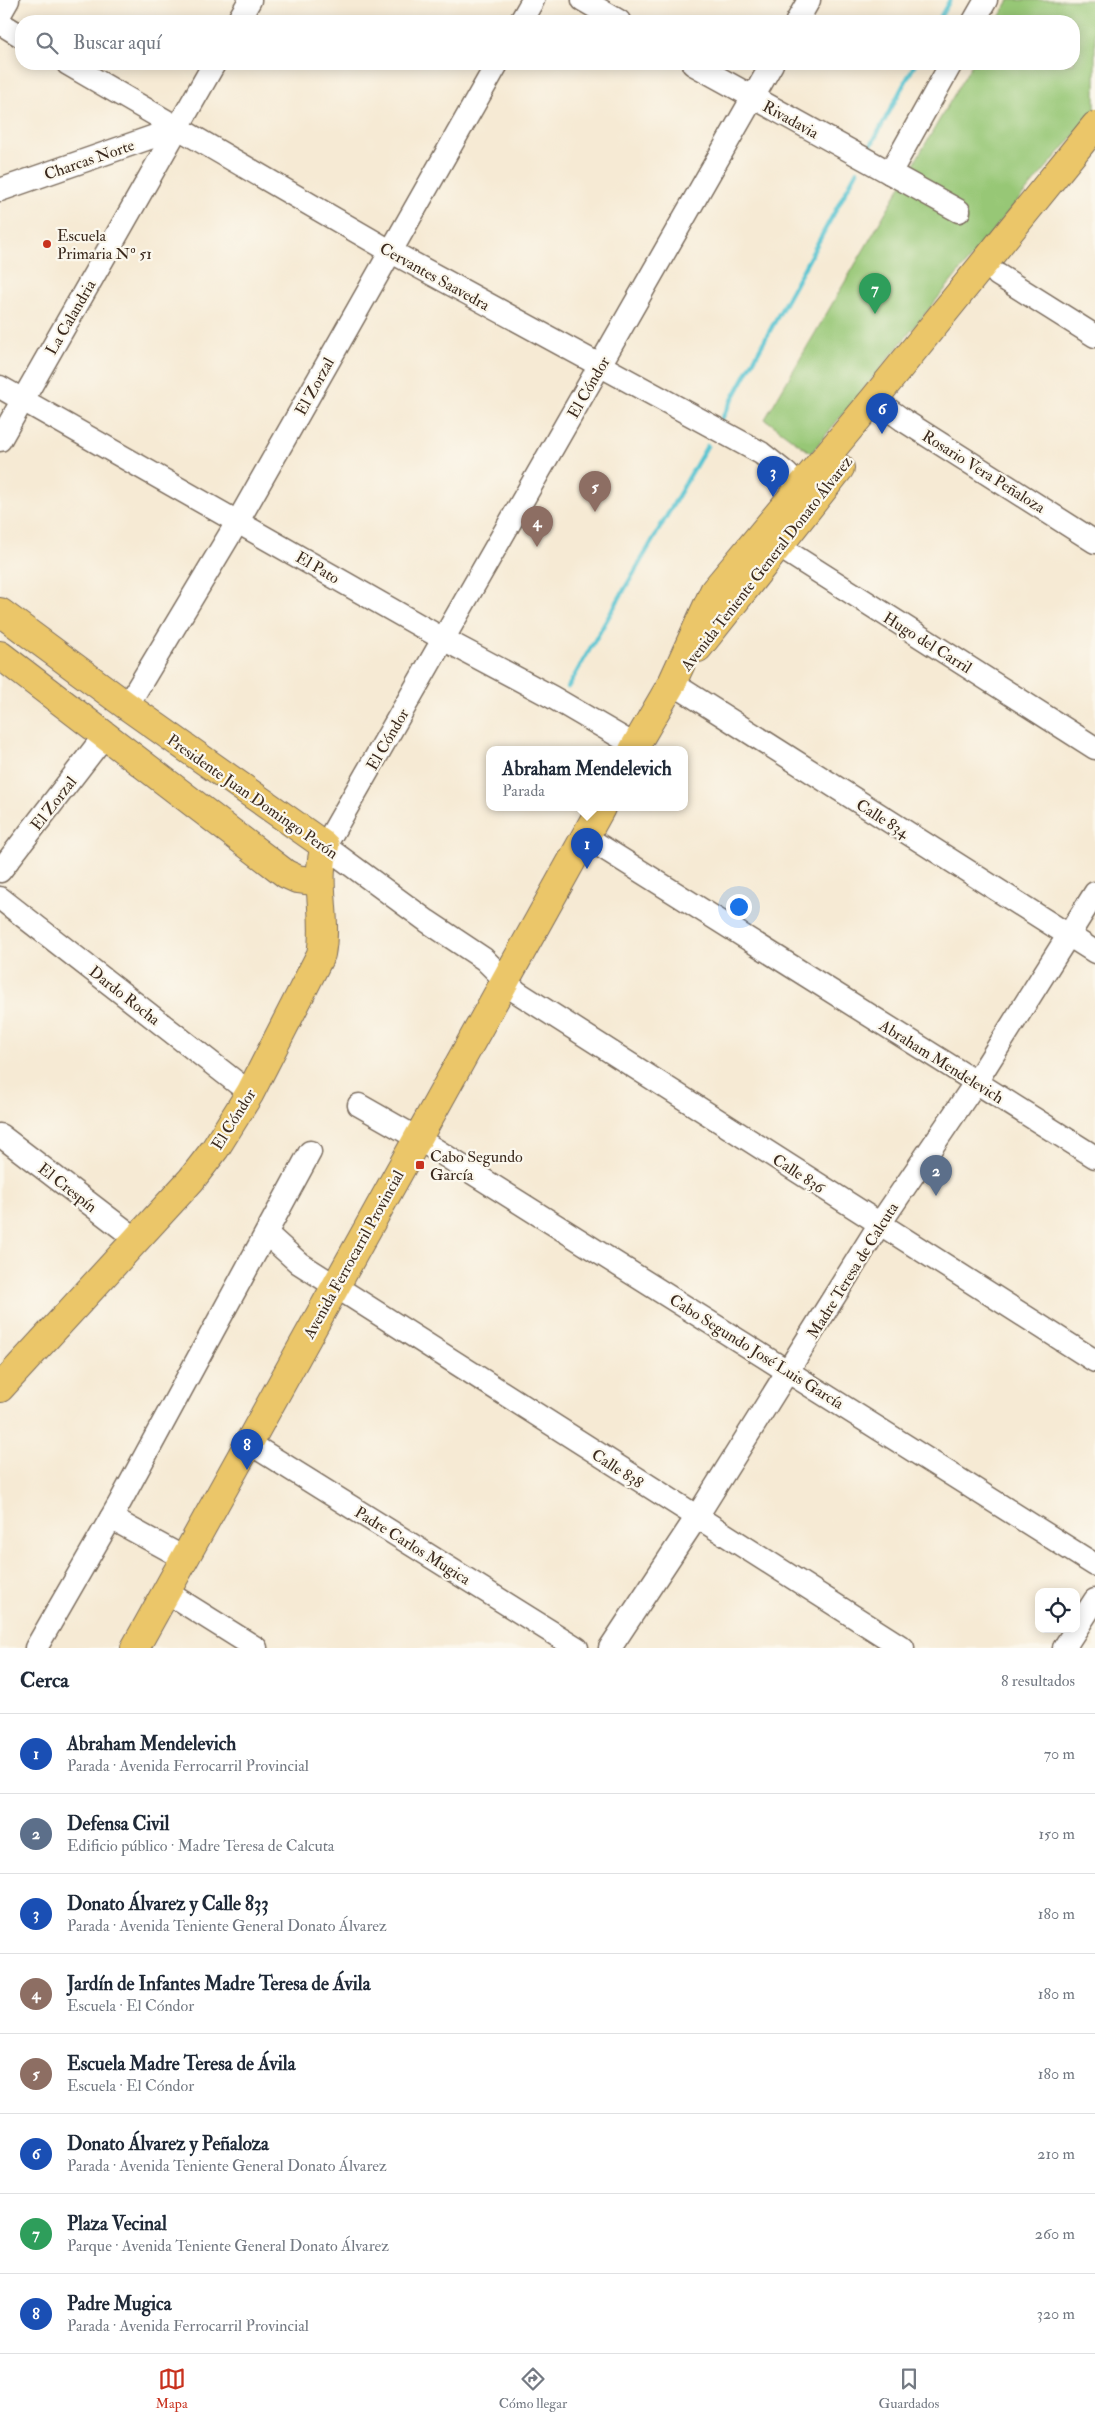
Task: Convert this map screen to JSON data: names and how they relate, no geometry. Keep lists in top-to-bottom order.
{
  "streets": {
    "main road": [
      "El Cóndor",
      "Avenida Teniente General Donato Álvarez",
      "Presidente Juan Domingo Perón",
      "Avenida Ferrocarril Provincial"
    ],
    "street": [
      "Rivadavia",
      "Charcas Norte",
      "Cervantes Saavedra",
      "La Calandria",
      "El Zorzal",
      "Rosario Vera Peñaloza",
      "El Pato",
      "Hugo del Carril",
      "Calle 834",
      "Dardo Rocha",
      "Abraham Mendelevich",
      "Calle 836",
      "El Crespín",
      "Madre Teresa de Calcuta",
      "Cabo Segundo José Luis García",
      "Calle 838",
      "Padre Carlos Mugica"
    ]
  },
  "crossings": [
    ["Rivadavia", "El Cóndor"],
    ["Charcas Norte", "Cervantes Saavedra"],
    ["Charcas Norte", "La Calandria"],
    ["Cervantes Saavedra", "La Calandria"],
    ["Cervantes Saavedra", "El Zorzal"],
    ["Cervantes Saavedra", "El Cóndor"],
    ["Cervantes Saavedra", "Avenida Teniente General Donato Álvarez"],
    ["La Calandria", "El Pato"],
    ["El Zorzal", "El Pato"],
    ["El Zorzal", "Presidente Juan Domingo Perón"],
    ["El Cóndor", "El Pato"],
    ["El Cóndor", "Presidente Juan Domingo Perón"],
    ["El Cóndor", "Dardo Rocha"],
    ["El Cóndor", "El Crespín"],
    ["Rosario Vera Peñaloza", "Avenida Teniente General Donato Álvarez"],
    ["Avenida Teniente General Donato Álvarez", "Hugo del Carril"],
    ["Avenida Teniente General Donato Álvarez", "Calle 834"],
    ["Presidente Juan Domingo Perón", "Calle 836"],
    ["Presidente Juan Domingo Perón", "Avenida Ferrocarril Provincial"],
    ["Calle 834", "Madre Teresa de Calcuta"],
    ["Abraham Mendelevich", "Avenida Ferrocarril Provincial"],
    ["Abraham Mendelevich", "Madre Teresa de Calcuta"],
    ["Calle 836", "Avenida Ferrocarril Provincial"],
    ["Calle 836", "Madre Teresa de Calcuta"],
    ["Avenida Ferrocarril Provincial", "Cabo Segundo José Luis García"],
    ["Avenida Ferrocarril Provincial", "Calle 838"],
    ["Avenida Ferrocarril Provincial", "Padre Carlos Mugica"],
    ["Madre Teresa de Calcuta", "Cabo Segundo José Luis García"],
    ["Madre Teresa de Calcuta", "Calle 838"]
  ],
  "places": {
    "other": ["Escuela Primaria Nº 51"],
    "transit": ["Cabo Segundo García"]
  },
  "page": {
    "search": "Buscar aquí",
    "pins": [
      "7",
      "6",
      "3",
      "5",
      "4",
      "1",
      "2",
      "8"
    ],
    "popup": ["Abraham Mendelevich", "Parada"],
    "heading": ["Cerca", "8 resultados"],
    "list": [
      {
        "mark": "1",
        "name": "Abraham Mendelevich",
        "note": "Parada · Avenida Ferrocarril Provincial",
        "value": "70 m"
      },
      {
        "mark": "2",
        "name": "Defensa Civil",
        "note": "Edificio público · Madre Teresa de Calcuta",
        "value": "150 m"
      },
      {
        "mark": "3",
        "name": "Donato Álvarez y Calle 833",
        "note": "Parada · Avenida Teniente General Donato Álvarez",
        "value": "180 m"
      },
      {
        "mark": "4",
        "name": "Jardín de Infantes Madre Teresa de Ávila",
        "note": "Escuela · El Cóndor",
        "value": "180 m"
      },
      {
        "mark": "5",
        "name": "Escuela Madre Teresa de Ávila",
        "note": "Escuela · El Cóndor",
        "value": "180 m"
      },
      {
        "mark": "6",
        "name": "Donato Álvarez y Peñaloza",
        "note": "Parada · Avenida Teniente General Donato Álvarez",
        "value": "210 m"
      },
      {
        "mark": "7",
        "name": "Plaza Vecinal",
        "note": "Parque · Avenida Teniente General Donato Álvarez",
        "value": "260 m"
      },
      {
        "mark": "8",
        "name": "Padre Mugica",
        "note": "Parada · Avenida Ferrocarril Provincial",
        "value": "320 m"
      }
    ],
    "nav": ["Mapa", "Cómo llegar", "Guardados"]
  }
}
